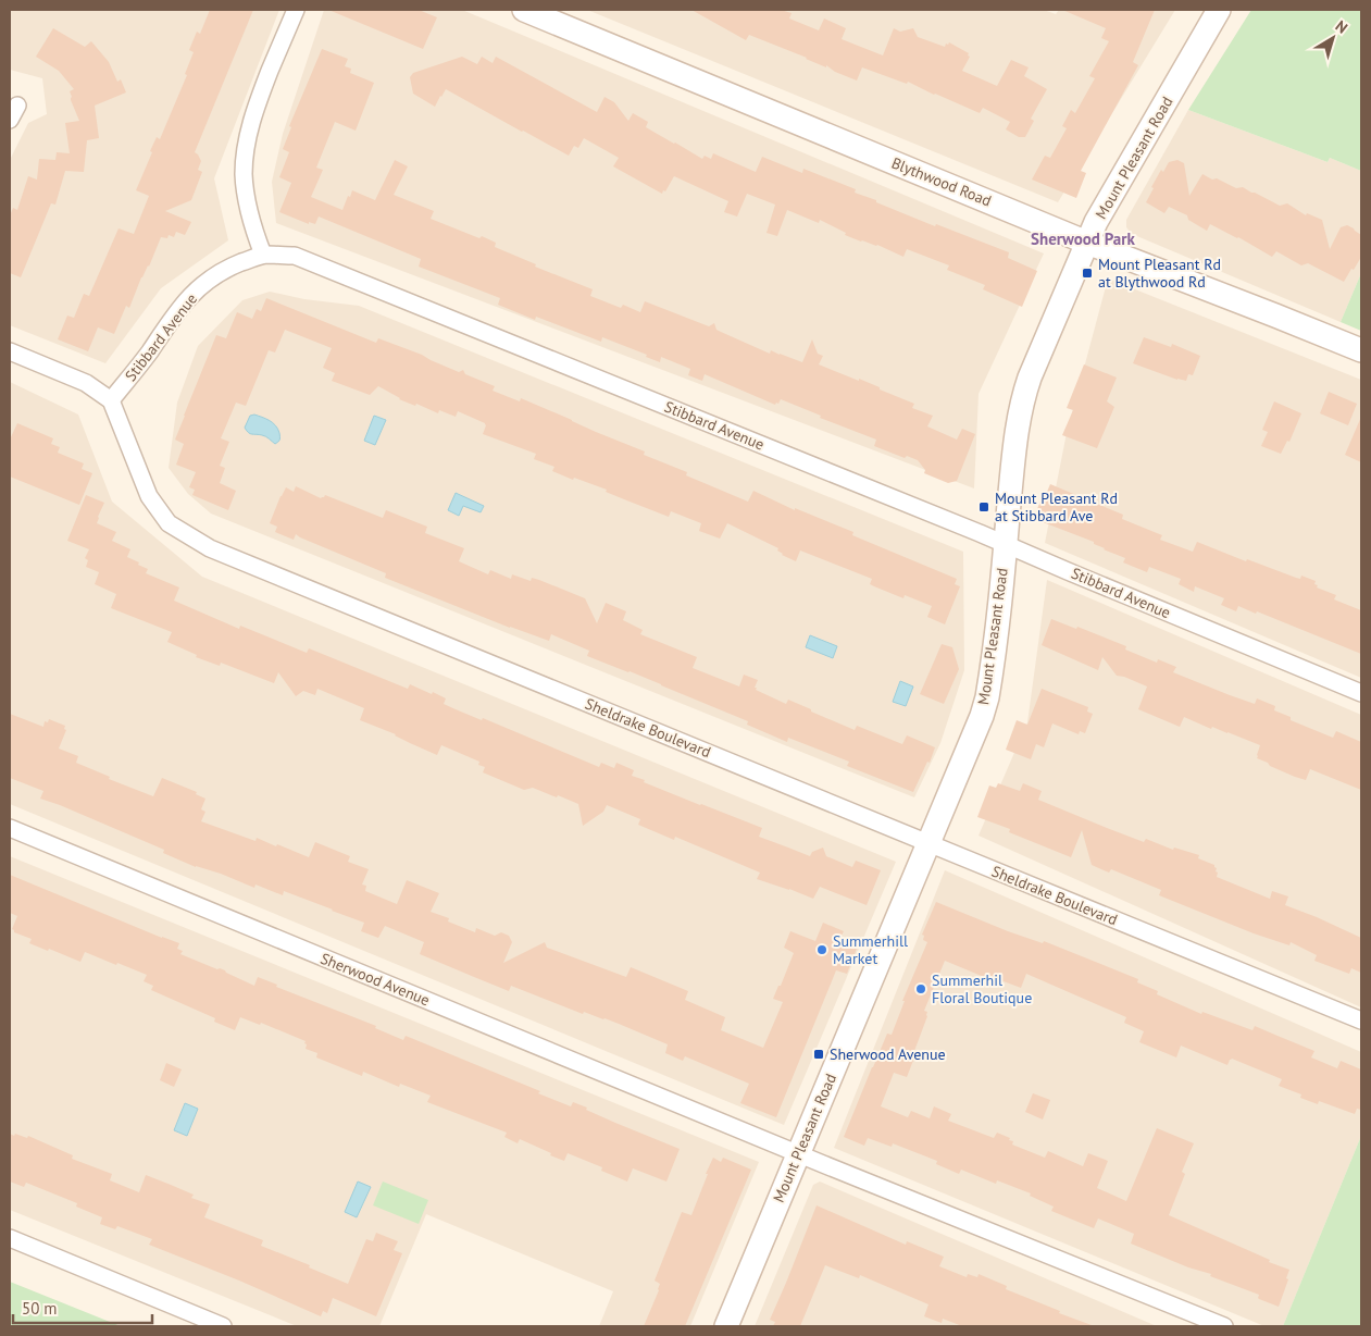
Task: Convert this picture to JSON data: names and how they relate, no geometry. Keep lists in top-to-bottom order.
{
  "streets": {
    "main road": ["Mount Pleasant Road", "Blythwood Road"],
    "street": ["Stibbard Avenue", "Sheldrake Boulevard", "Sherwood Avenue"]
  },
  "crossings": [
    ["Mount Pleasant Road", "Blythwood Road"],
    ["Mount Pleasant Road", "Stibbard Avenue"],
    ["Mount Pleasant Road", "Sheldrake Boulevard"],
    ["Mount Pleasant Road", "Sherwood Avenue"],
    ["Stibbard Avenue", "Sheldrake Boulevard"]
  ],
  "districts": ["Sherwood Park"],
  "places": {
    "transit": ["Mount Pleasant Rd at Blythwood Rd", "Mount Pleasant Rd at Stibbard Ave", "Sherwood Avenue"],
    "other": ["Summerhill Market", "Summerhil Floral Boutique"]
  },
  "scale_bar": "50 m",
  "north": "top right"
}
